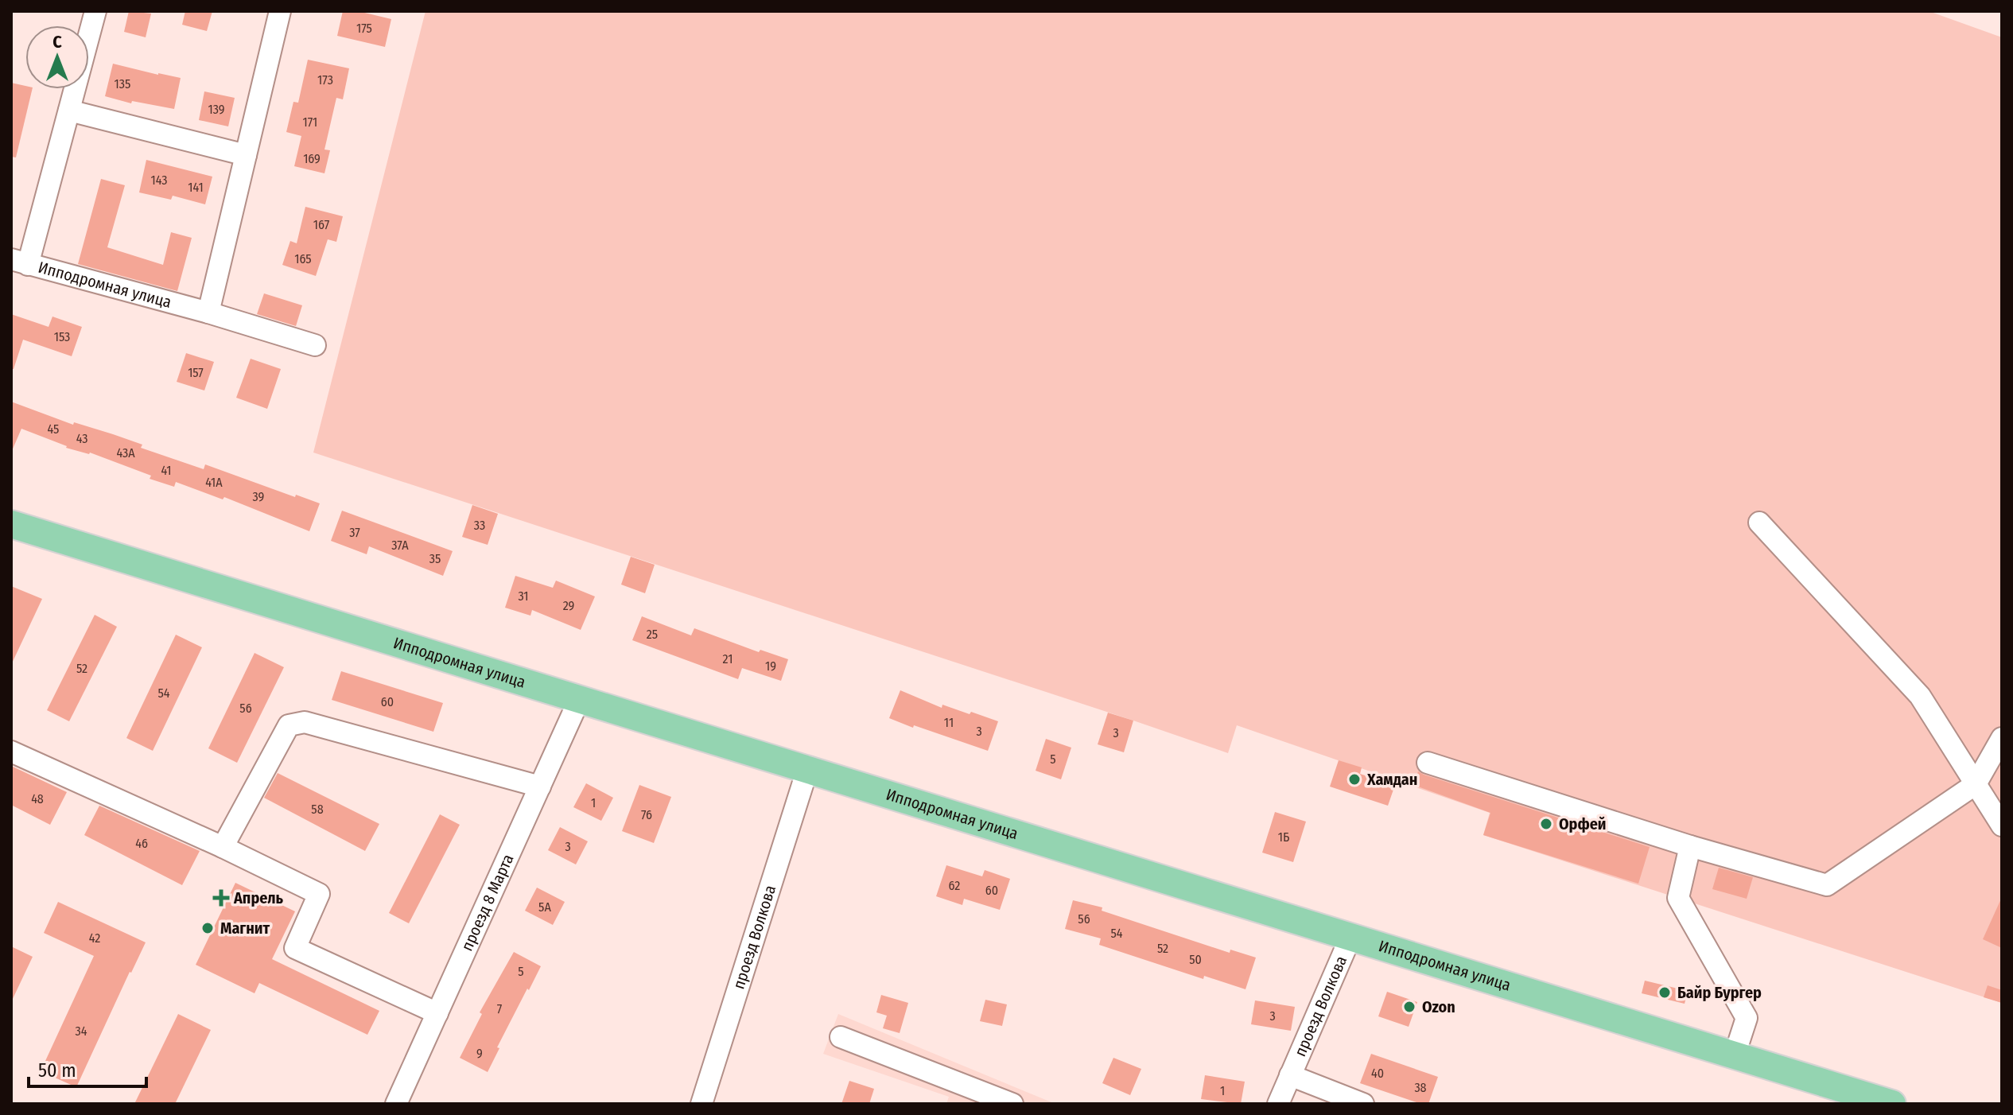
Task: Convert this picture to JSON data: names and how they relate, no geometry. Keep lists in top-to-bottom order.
{
  "streets": {
    "main road": ["Ипподромная улица"],
    "street": ["проезд 8 Марта", "проезд Волкова"]
  },
  "crossings": [
    ["Ипподромная улица", "проезд 8 Марта"],
    ["Ипподромная улица", "проезд Волкова"]
  ],
  "places": {
    "other": [
      "Хамдан",
      "Орфей",
      "Магнит",
      "Байр Бургер",
      "Ozon"
    ],
    "health": ["Апрель"]
  },
  "house_numbers": [
    "175",
    "173",
    "135",
    "139",
    "171",
    "169",
    "143",
    "141",
    "167",
    "165",
    "153",
    "157",
    "45",
    "43",
    "43А",
    "41",
    "41А",
    "39",
    "33",
    "37",
    "37А",
    "35",
    "31",
    "29",
    "25",
    "21",
    "19",
    "52",
    "54",
    "60",
    "56",
    "11",
    "3",
    "3",
    "5",
    "48",
    "1",
    "58",
    "76",
    "1Б",
    "46",
    "3",
    "62",
    "60",
    "5А",
    "56",
    "54",
    "42",
    "52",
    "50",
    "5",
    "7",
    "3",
    "34",
    "9",
    "40",
    "38",
    "1"
  ],
  "scale_bar": "50 m",
  "north": "top"
}
